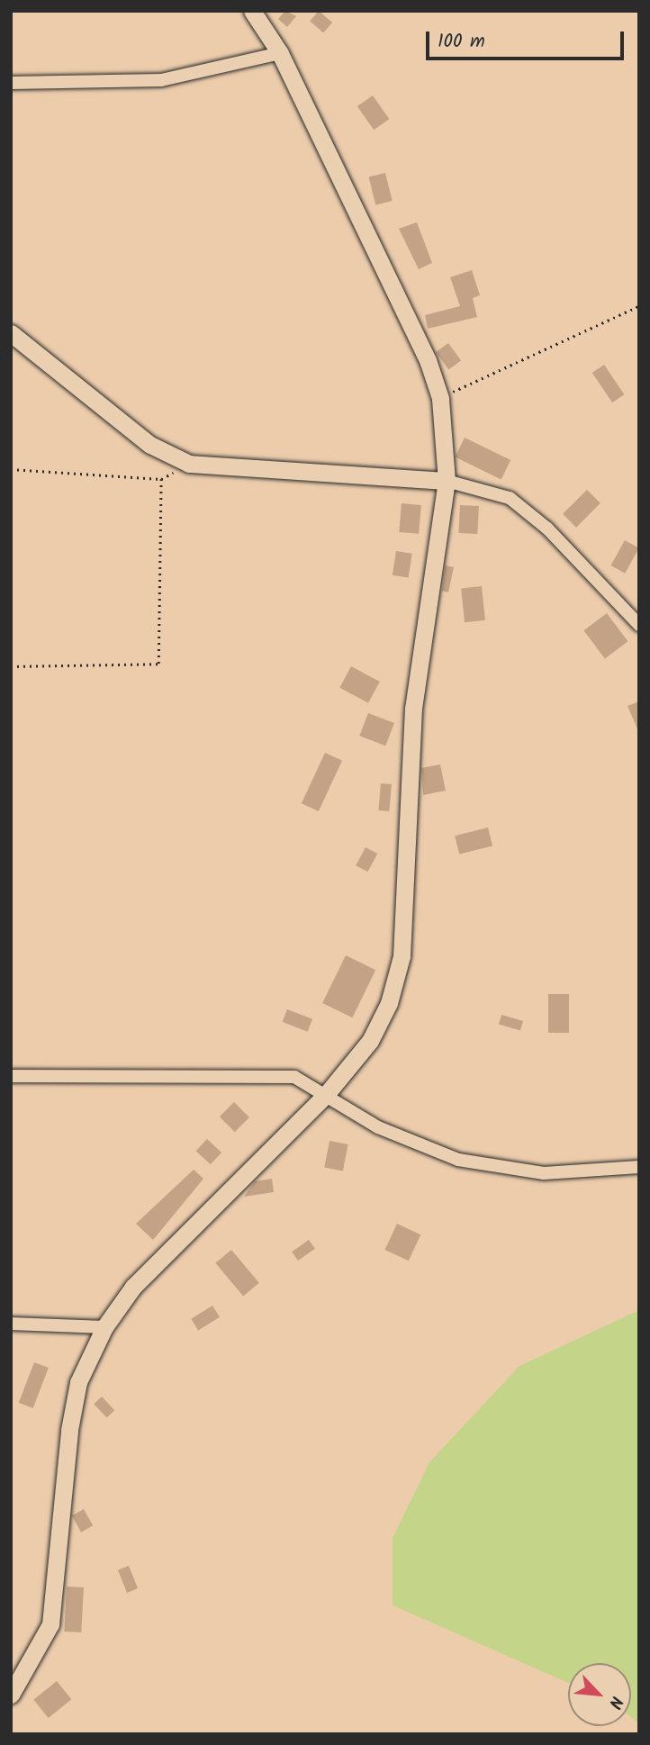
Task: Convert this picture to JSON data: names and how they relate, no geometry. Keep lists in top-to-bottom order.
{
  "scale_bar": "100 m",
  "north": "bottom right"
}
